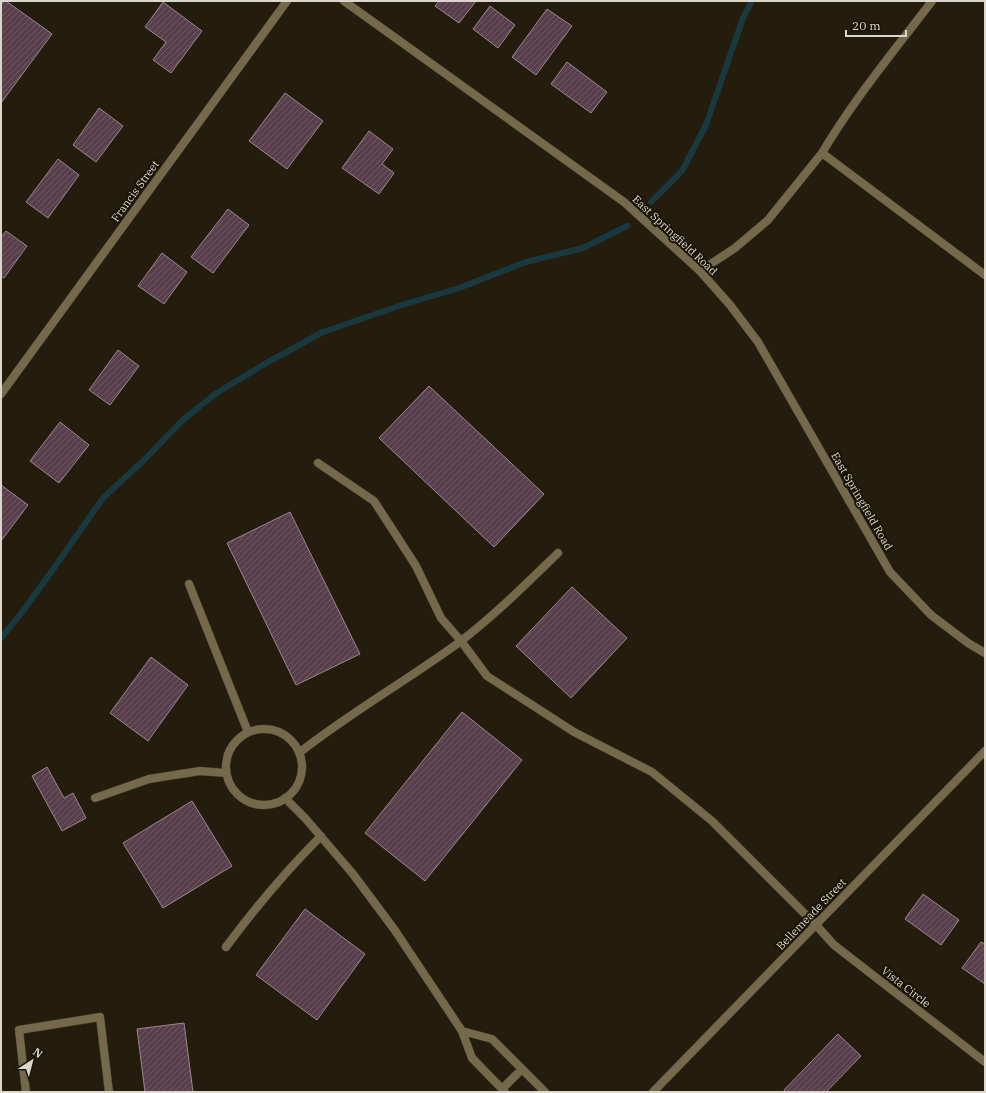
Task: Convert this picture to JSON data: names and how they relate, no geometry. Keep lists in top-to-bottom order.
{
  "streets": {
    "street": [
      "Francis Street",
      "East Springfield Road",
      "Bellemeade Street",
      "Vista Circle"
    ]
  },
  "crossings": [
    ["Bellemeade Street", "Vista Circle"]
  ],
  "scale_bar": "20 m",
  "north": "top right"
}
